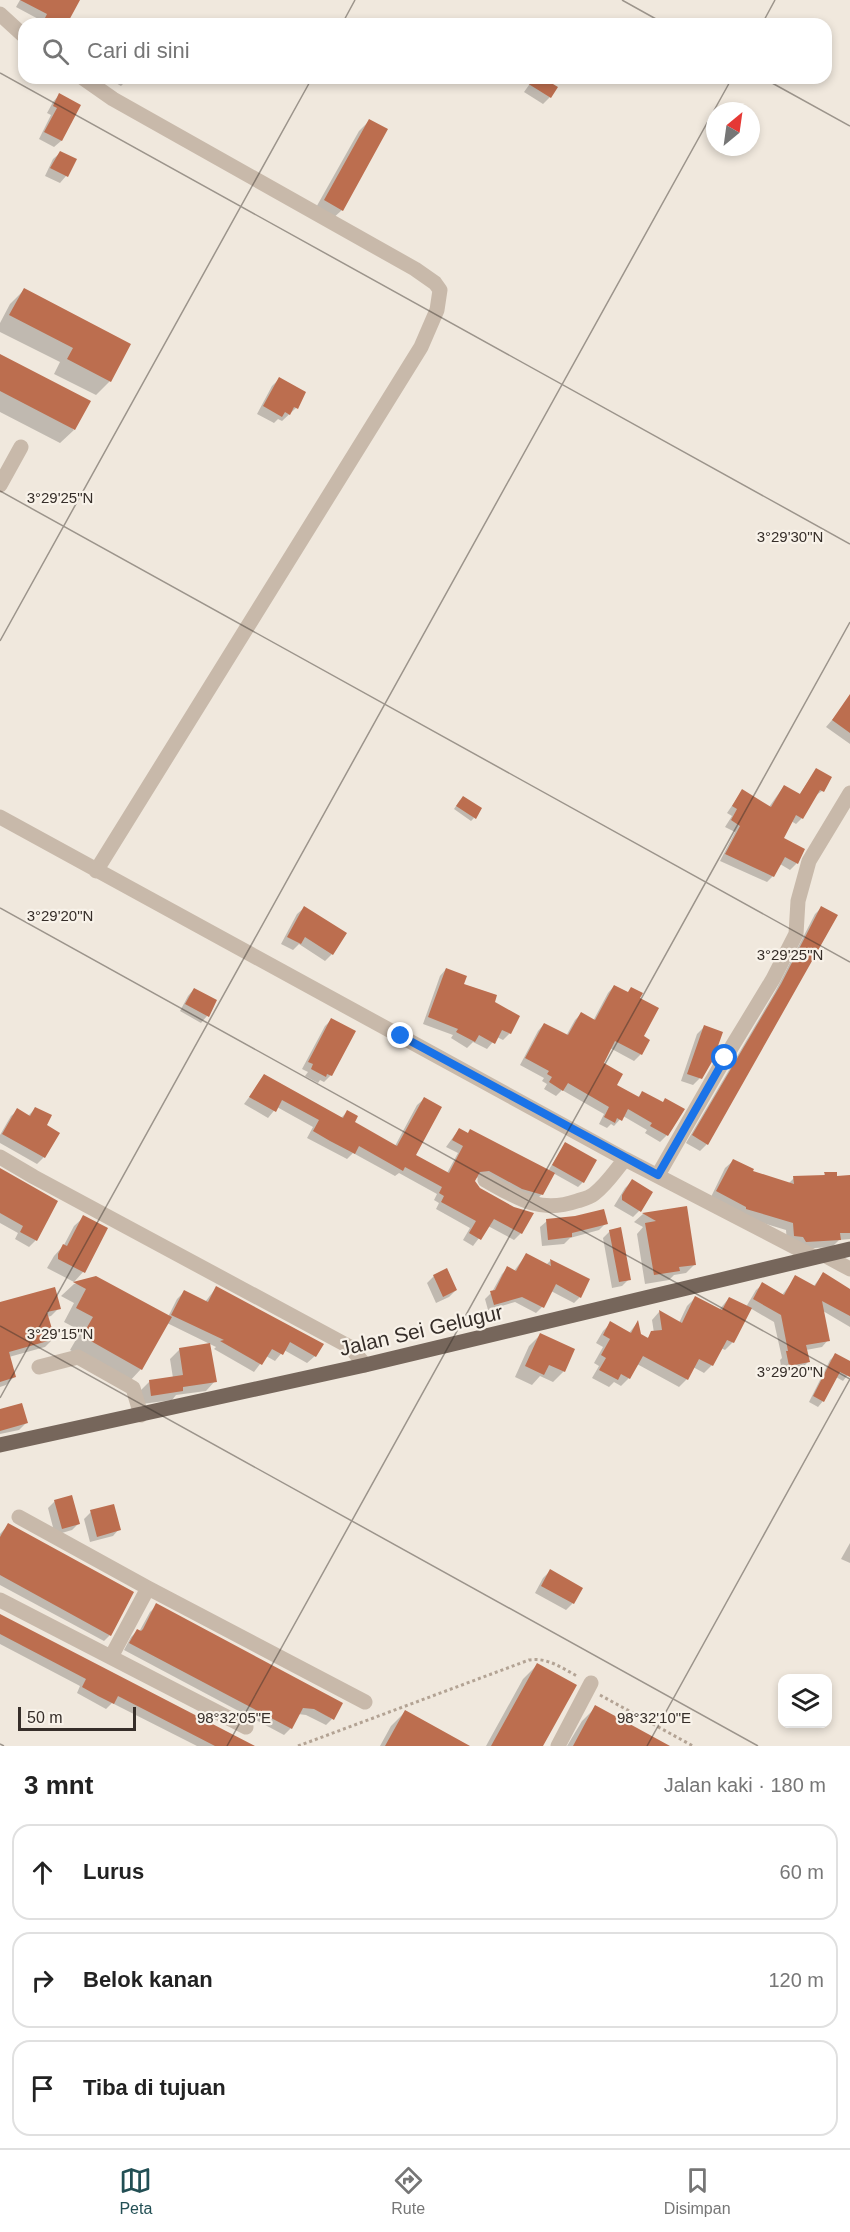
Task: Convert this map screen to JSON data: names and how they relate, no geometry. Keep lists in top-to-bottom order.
{
  "streets": {
    "main road": ["Jalan Sei Gelugur"]
  },
  "scale_bar": "50 m",
  "north": "top right",
  "page": {
    "search": "Cari di sini",
    "scale": "50 m",
    "heading": ["3 mnt", "Jalan kaki · 180 m"],
    "list": [
      ["Lurus", "60 m"],
      ["Belok kanan", "120 m"],
      "Tiba di tujuan"
    ],
    "nav": ["Peta", "Rute", "Disimpan"]
  },
  "coordinates": [
    "3°29'25\"N",
    "3°29'30\"N",
    "3°29'20\"N",
    "3°29'15\"N",
    "98°32'05\"E",
    "98°32'10\"E"
  ]
}
